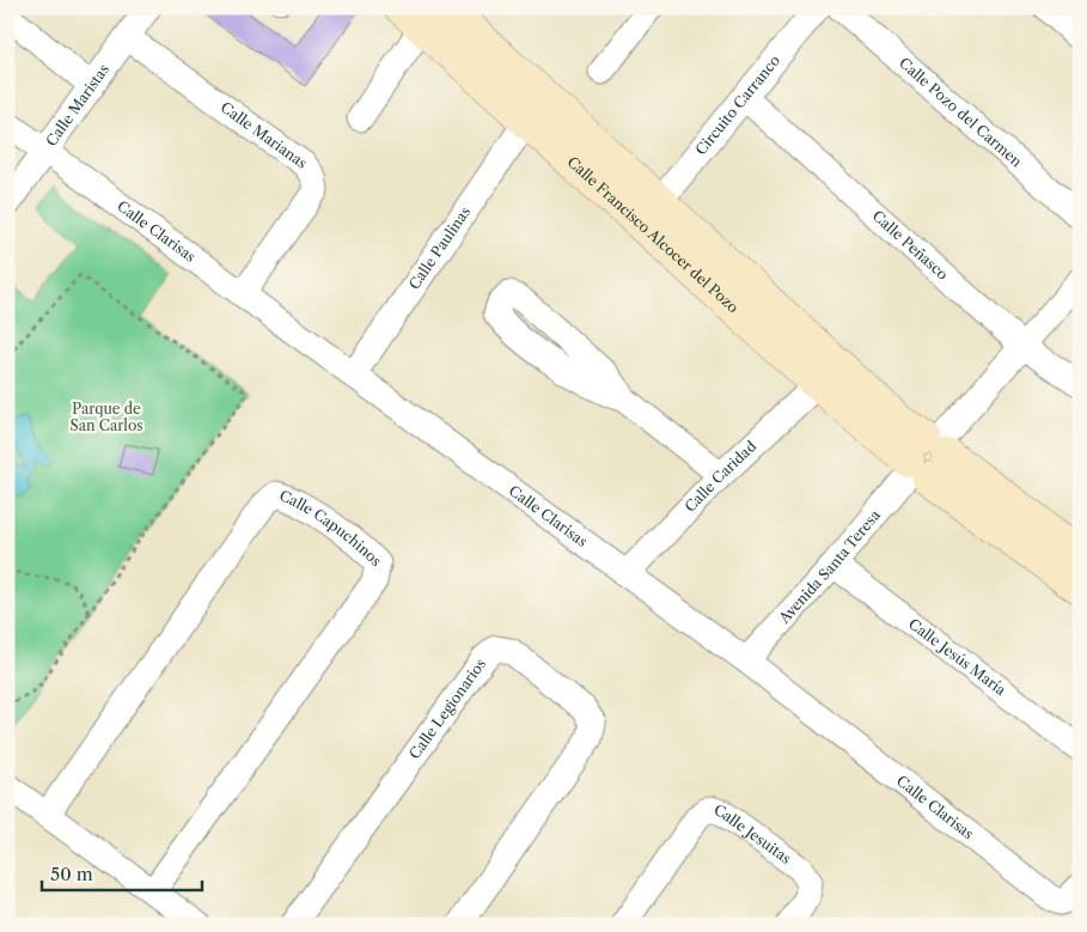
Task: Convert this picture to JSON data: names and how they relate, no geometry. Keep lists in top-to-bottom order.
{
  "streets": {
    "street": [
      "Calle Maristas",
      "Circuito Carranco",
      "Calle Pozo del Carmen",
      "Calle Marianas",
      "Calle Clarisas",
      "Calle Francisco Alcocer del Pozo",
      "Calle Peñasco",
      "Calle Paulinas",
      "Calle Caridad",
      "Calle Capuchinos",
      "Avenida Santa Teresa",
      "Calle Jesús María",
      "Calle Legionarios",
      "Calle Jesuitas"
    ]
  },
  "crossings": [
    ["Calle Maristas", "Calle Marianas"],
    ["Calle Maristas", "Calle Clarisas"],
    ["Circuito Carranco", "Calle Francisco Alcocer del Pozo"],
    ["Circuito Carranco", "Calle Peñasco"],
    ["Calle Marianas", "Calle Clarisas"],
    ["Calle Clarisas", "Calle Paulinas"],
    ["Calle Clarisas", "Calle Caridad"],
    ["Calle Clarisas", "Avenida Santa Teresa"],
    ["Calle Francisco Alcocer del Pozo", "Calle Paulinas"],
    ["Calle Francisco Alcocer del Pozo", "Calle Caridad"],
    ["Calle Francisco Alcocer del Pozo", "Avenida Santa Teresa"],
    ["Calle Peñasco", "Avenida Santa Teresa"],
    ["Avenida Santa Teresa", "Calle Jesús María"]
  ],
  "parks": ["Parque de San Carlos"],
  "scale_bar": "50 m"
}
